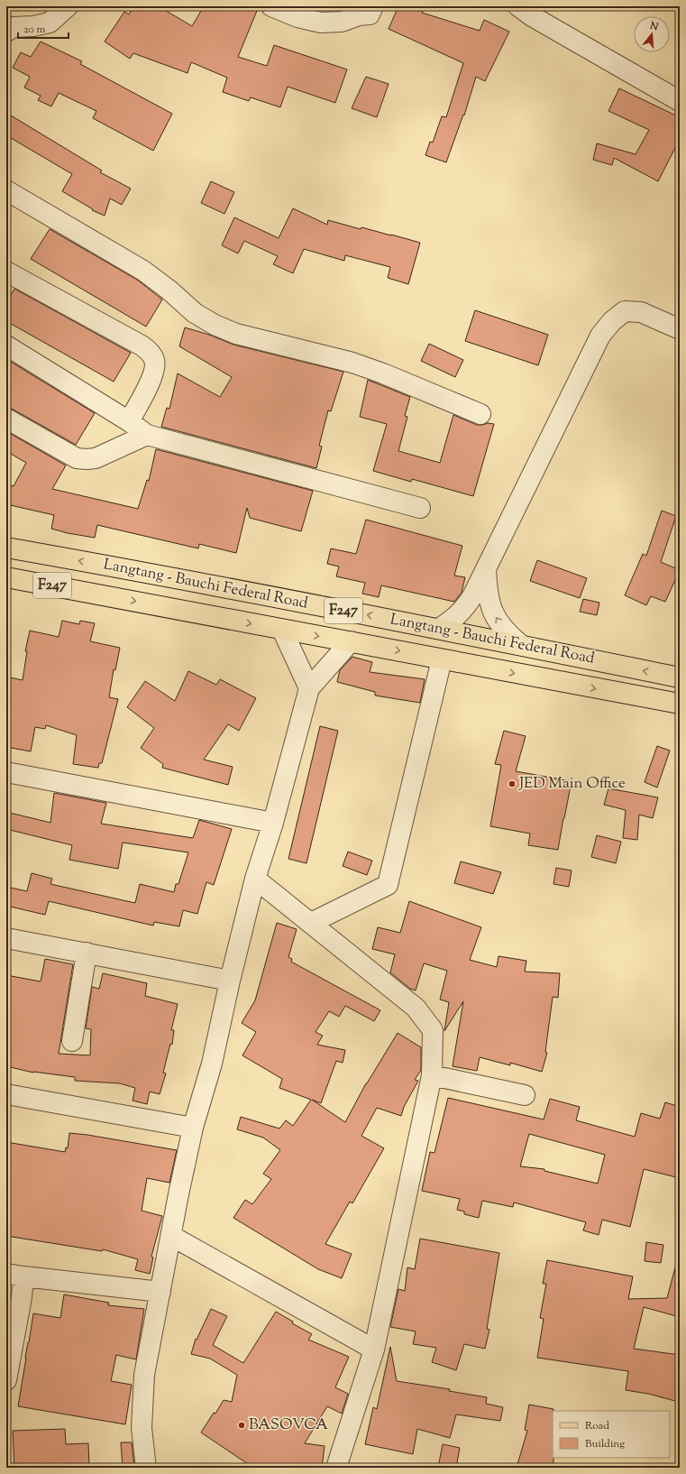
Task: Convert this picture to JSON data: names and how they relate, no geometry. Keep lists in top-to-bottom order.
{
  "streets": {
    "main road": ["Langtang - Bauchi Federal Road", "F247"]
  },
  "places": ["JED Main Office", "BASOVCA"],
  "legend": ["Road", "Building"],
  "scale_bar": "20 m",
  "north": "top"
}
